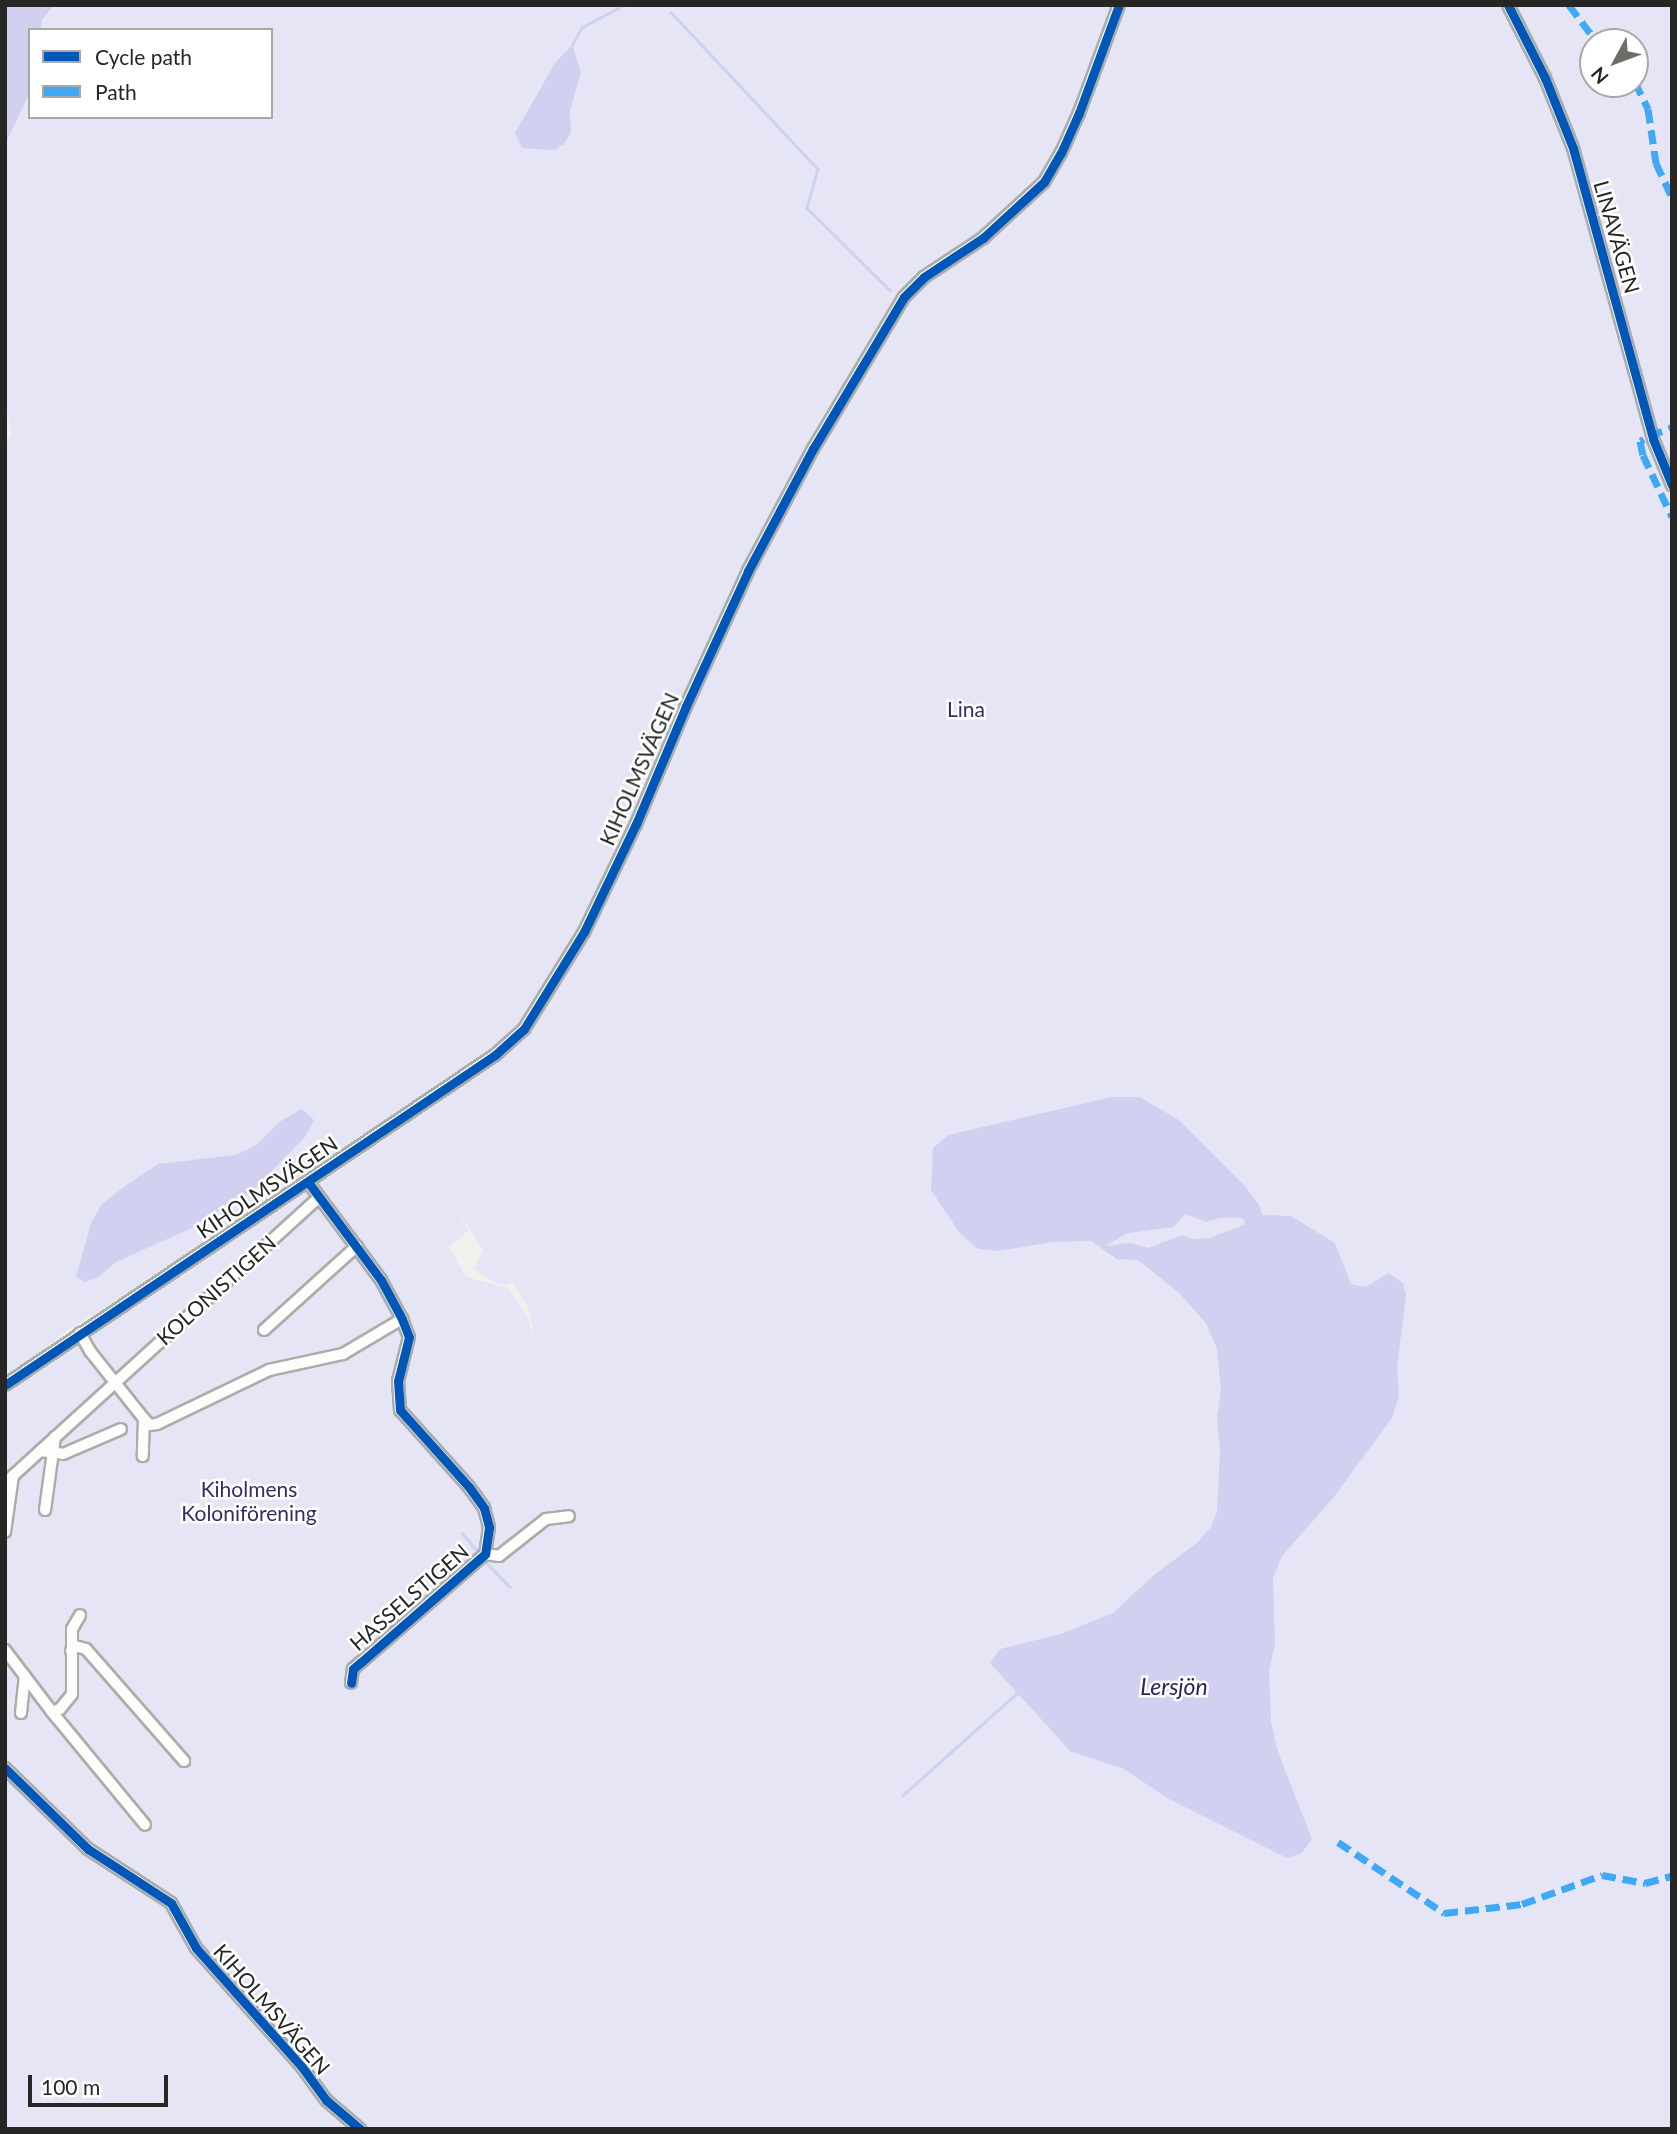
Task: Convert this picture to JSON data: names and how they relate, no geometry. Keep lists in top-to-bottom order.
{
  "streets": {
    "street": [
      "LINAVÄGEN",
      "KIHOLMSVÄGEN",
      "KOLONISTIGEN",
      "HASSELSTIGEN"
    ]
  },
  "crossings": [
    ["KIHOLMSVÄGEN", "HASSELSTIGEN"],
    ["KOLONISTIGEN", "HASSELSTIGEN"]
  ],
  "water": ["Lersjön"],
  "parks": ["Lina", "Kiholmens Koloniförening"],
  "legend": ["Cycle path", "Path"],
  "scale_bar": "100 m",
  "north": "bottom left"
}
